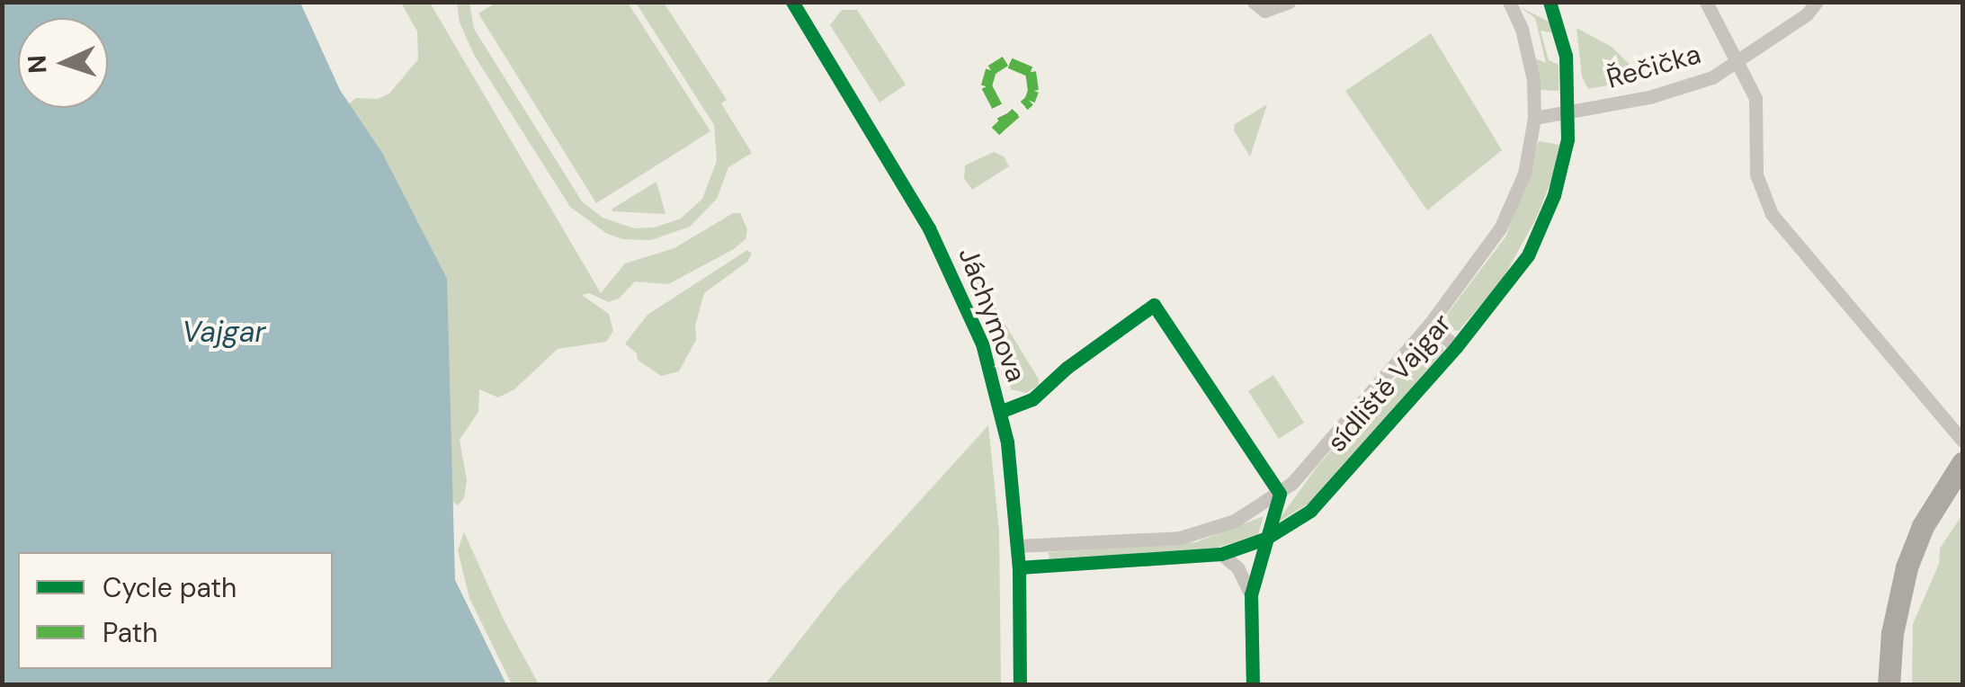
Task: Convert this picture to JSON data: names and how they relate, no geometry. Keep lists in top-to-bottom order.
{
  "streets": {
    "street": ["Řečička", "Jáchymova", "sídliště Vajgar"]
  },
  "crossings": [
    ["Řečička", "sídliště Vajgar"],
    ["Jáchymova", "sídliště Vajgar"]
  ],
  "water": ["Vajgar"],
  "legend": ["Cycle path", "Path"],
  "north": "left"
}
